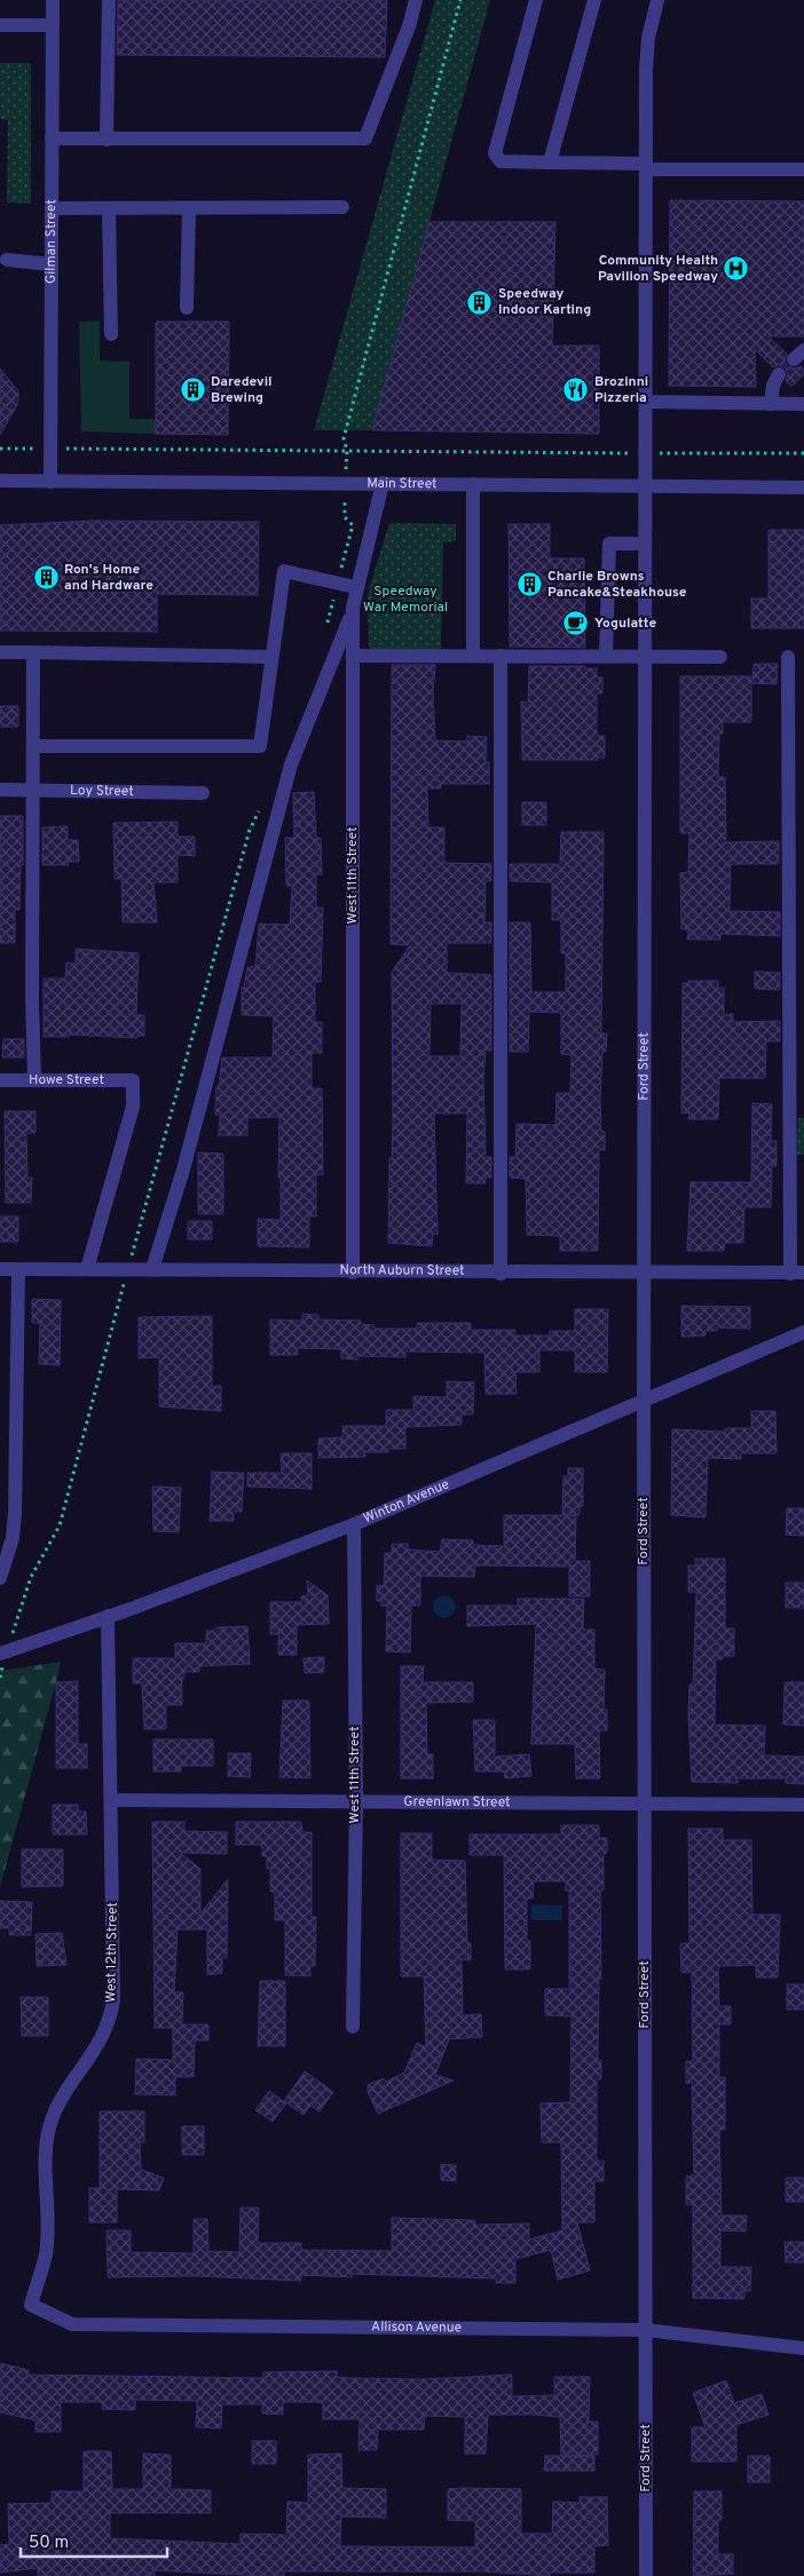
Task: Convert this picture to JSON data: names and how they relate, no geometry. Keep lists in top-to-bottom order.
{
  "streets": {
    "street": [
      "Gilman Street",
      "Main Street",
      "Loy Street",
      "West 11th Street",
      "Ford Street",
      "Howe Street",
      "North Auburn Street",
      "Winton Avenue",
      "Greenlawn Street",
      "West 12th Street",
      "Allison Avenue"
    ]
  },
  "crossings": [
    ["Gilman Street", "Main Street"],
    ["Main Street", "West 11th Street"],
    ["Main Street", "Ford Street"],
    ["West 11th Street", "North Auburn Street"],
    ["West 11th Street", "Winton Avenue"],
    ["West 11th Street", "Greenlawn Street"],
    ["Ford Street", "North Auburn Street"],
    ["Ford Street", "Winton Avenue"],
    ["Ford Street", "Greenlawn Street"],
    ["Ford Street", "Allison Avenue"],
    ["Howe Street", "North Auburn Street"],
    ["Winton Avenue", "West 12th Street"],
    ["Greenlawn Street", "West 12th Street"],
    ["West 12th Street", "Allison Avenue"]
  ],
  "parks": ["Speedway War Memorial"],
  "places": {
    "hospital": ["Community Health Pavilion Speedway"],
    "building": [
      "Speedway Indoor Karting",
      "Daredevil Brewing",
      "Ron's Home and Hardware",
      "Charlie Browns Pancake&Steakhouse"
    ],
    "restaurant": ["Brozinni Pizzeria"],
    "cafe": ["Yogulatte"]
  },
  "scale_bar": "50 m"
}
